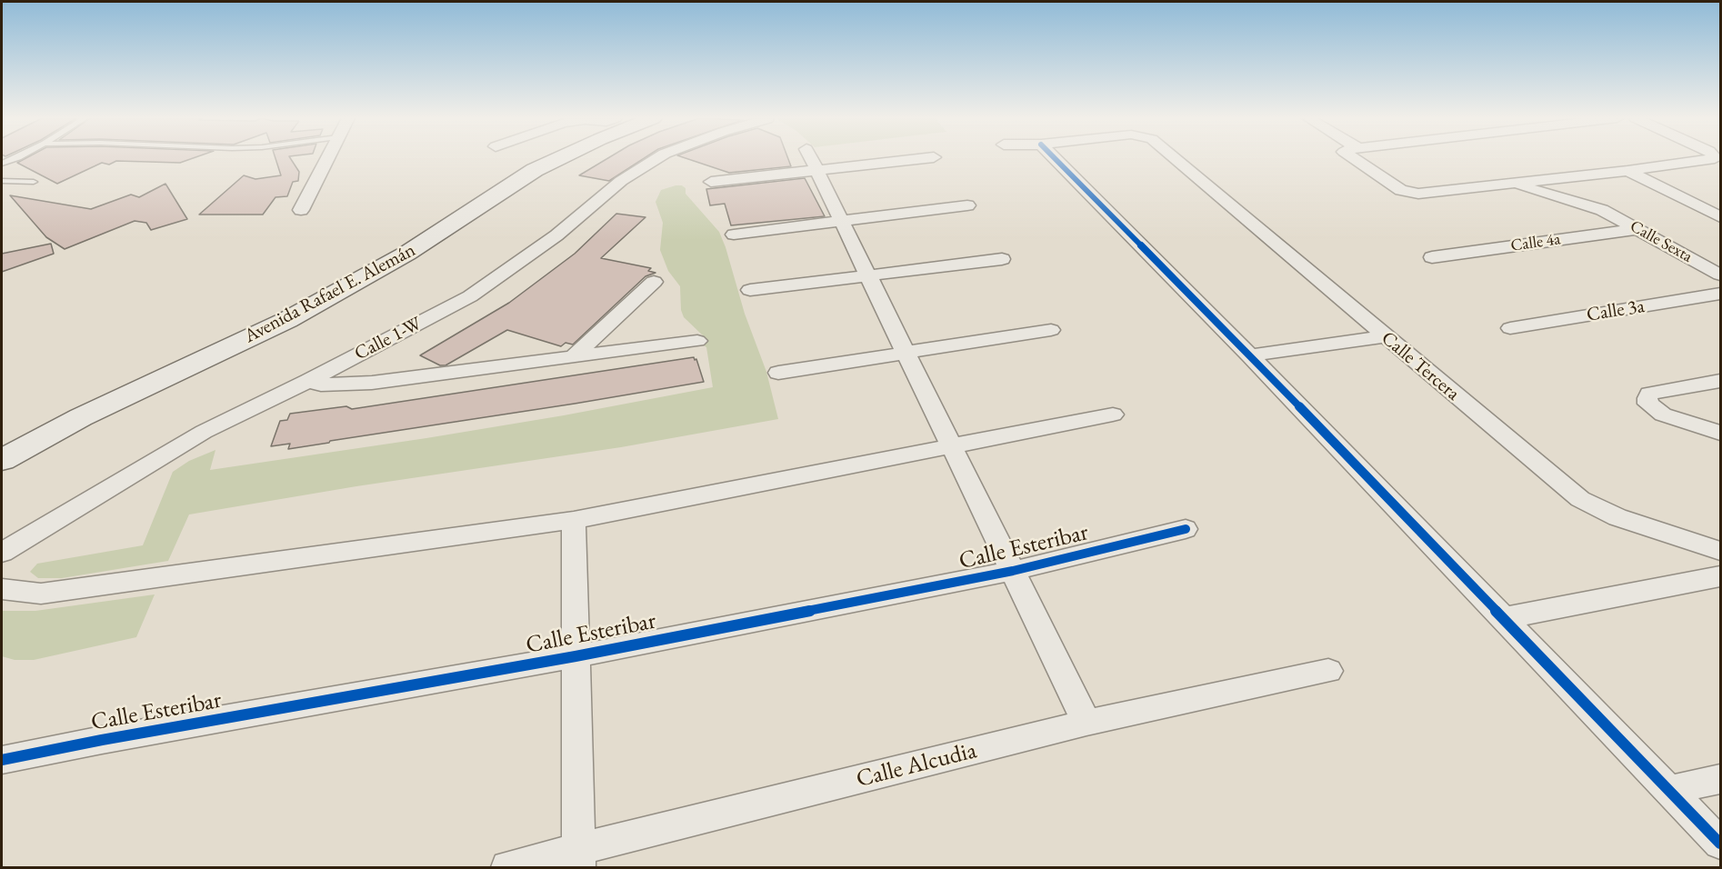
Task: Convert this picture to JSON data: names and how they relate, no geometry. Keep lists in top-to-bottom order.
{
  "streets": {
    "main road": ["Avenida Rafael E. Alemán"],
    "street": [
      "Calle Sexta",
      "Calle 4a",
      "Calle 3a",
      "Calle 1-W",
      "Calle Tercera",
      "Calle Esteribar",
      "Calle Alcudia"
    ]
  },
  "crossings": [
    ["Calle Sexta", "Calle 4a"]
  ]
}
